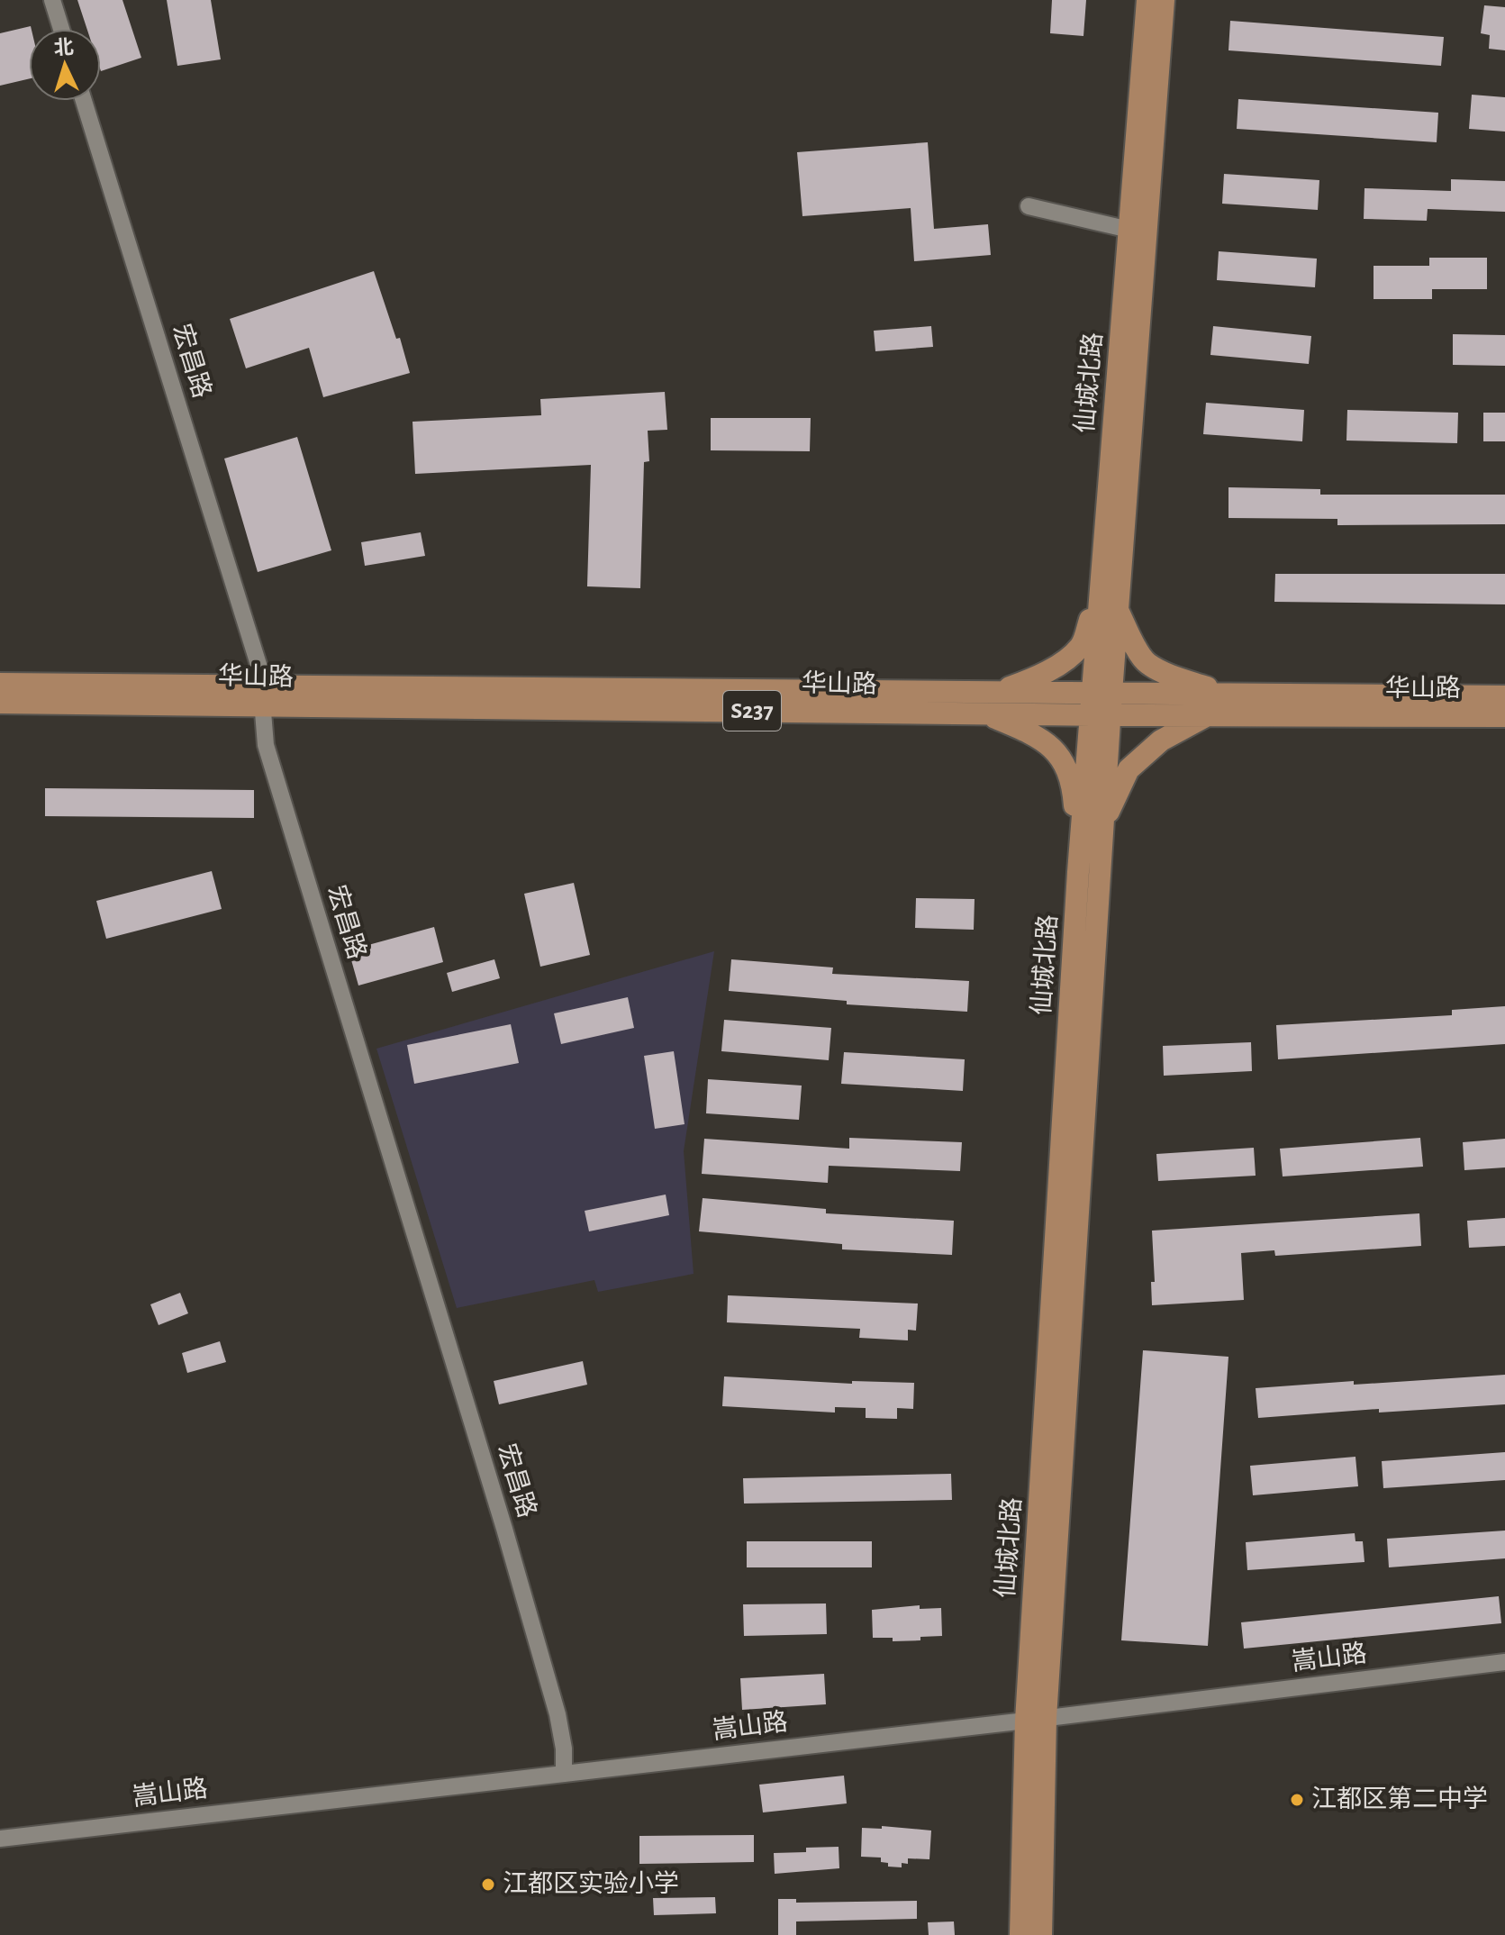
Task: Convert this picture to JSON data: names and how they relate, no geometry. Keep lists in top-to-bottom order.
{
  "streets": {
    "main road": ["仙城北路", "华山路", "S237"],
    "street": ["宏昌路", "嵩山路"]
  },
  "crossings": [
    ["宏昌路", "华山路"],
    ["宏昌路", "S237"],
    ["宏昌路", "嵩山路"],
    ["仙城北路", "华山路"],
    ["仙城北路", "S237"],
    ["仙城北路", "嵩山路"],
    ["华山路", "S237"]
  ],
  "places": ["江都区第二中学", "江都区实验小学"],
  "north": "top"
}
